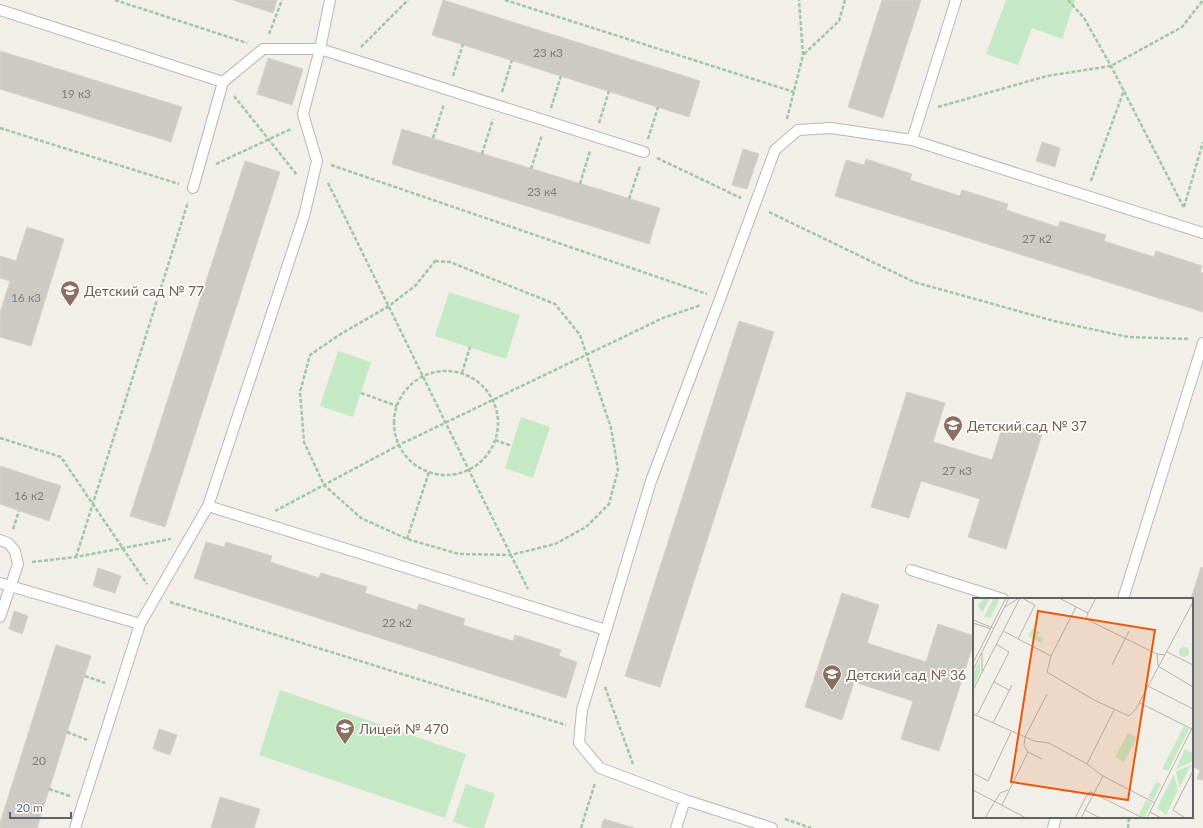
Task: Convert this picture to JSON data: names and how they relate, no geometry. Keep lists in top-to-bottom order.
{
  "places": {
    "school or university": [
      "Детский сад № 77",
      "Детский сад № 37",
      "Детский сад № 36",
      "Лицей № 470"
    ]
  },
  "house_numbers": [
    "23 к3",
    "19 к3",
    "23 к4",
    "27 к2",
    "16 к3",
    "27 к3",
    "16 к2",
    "22 к2",
    "20"
  ],
  "scale_bar": "20 m"
}
